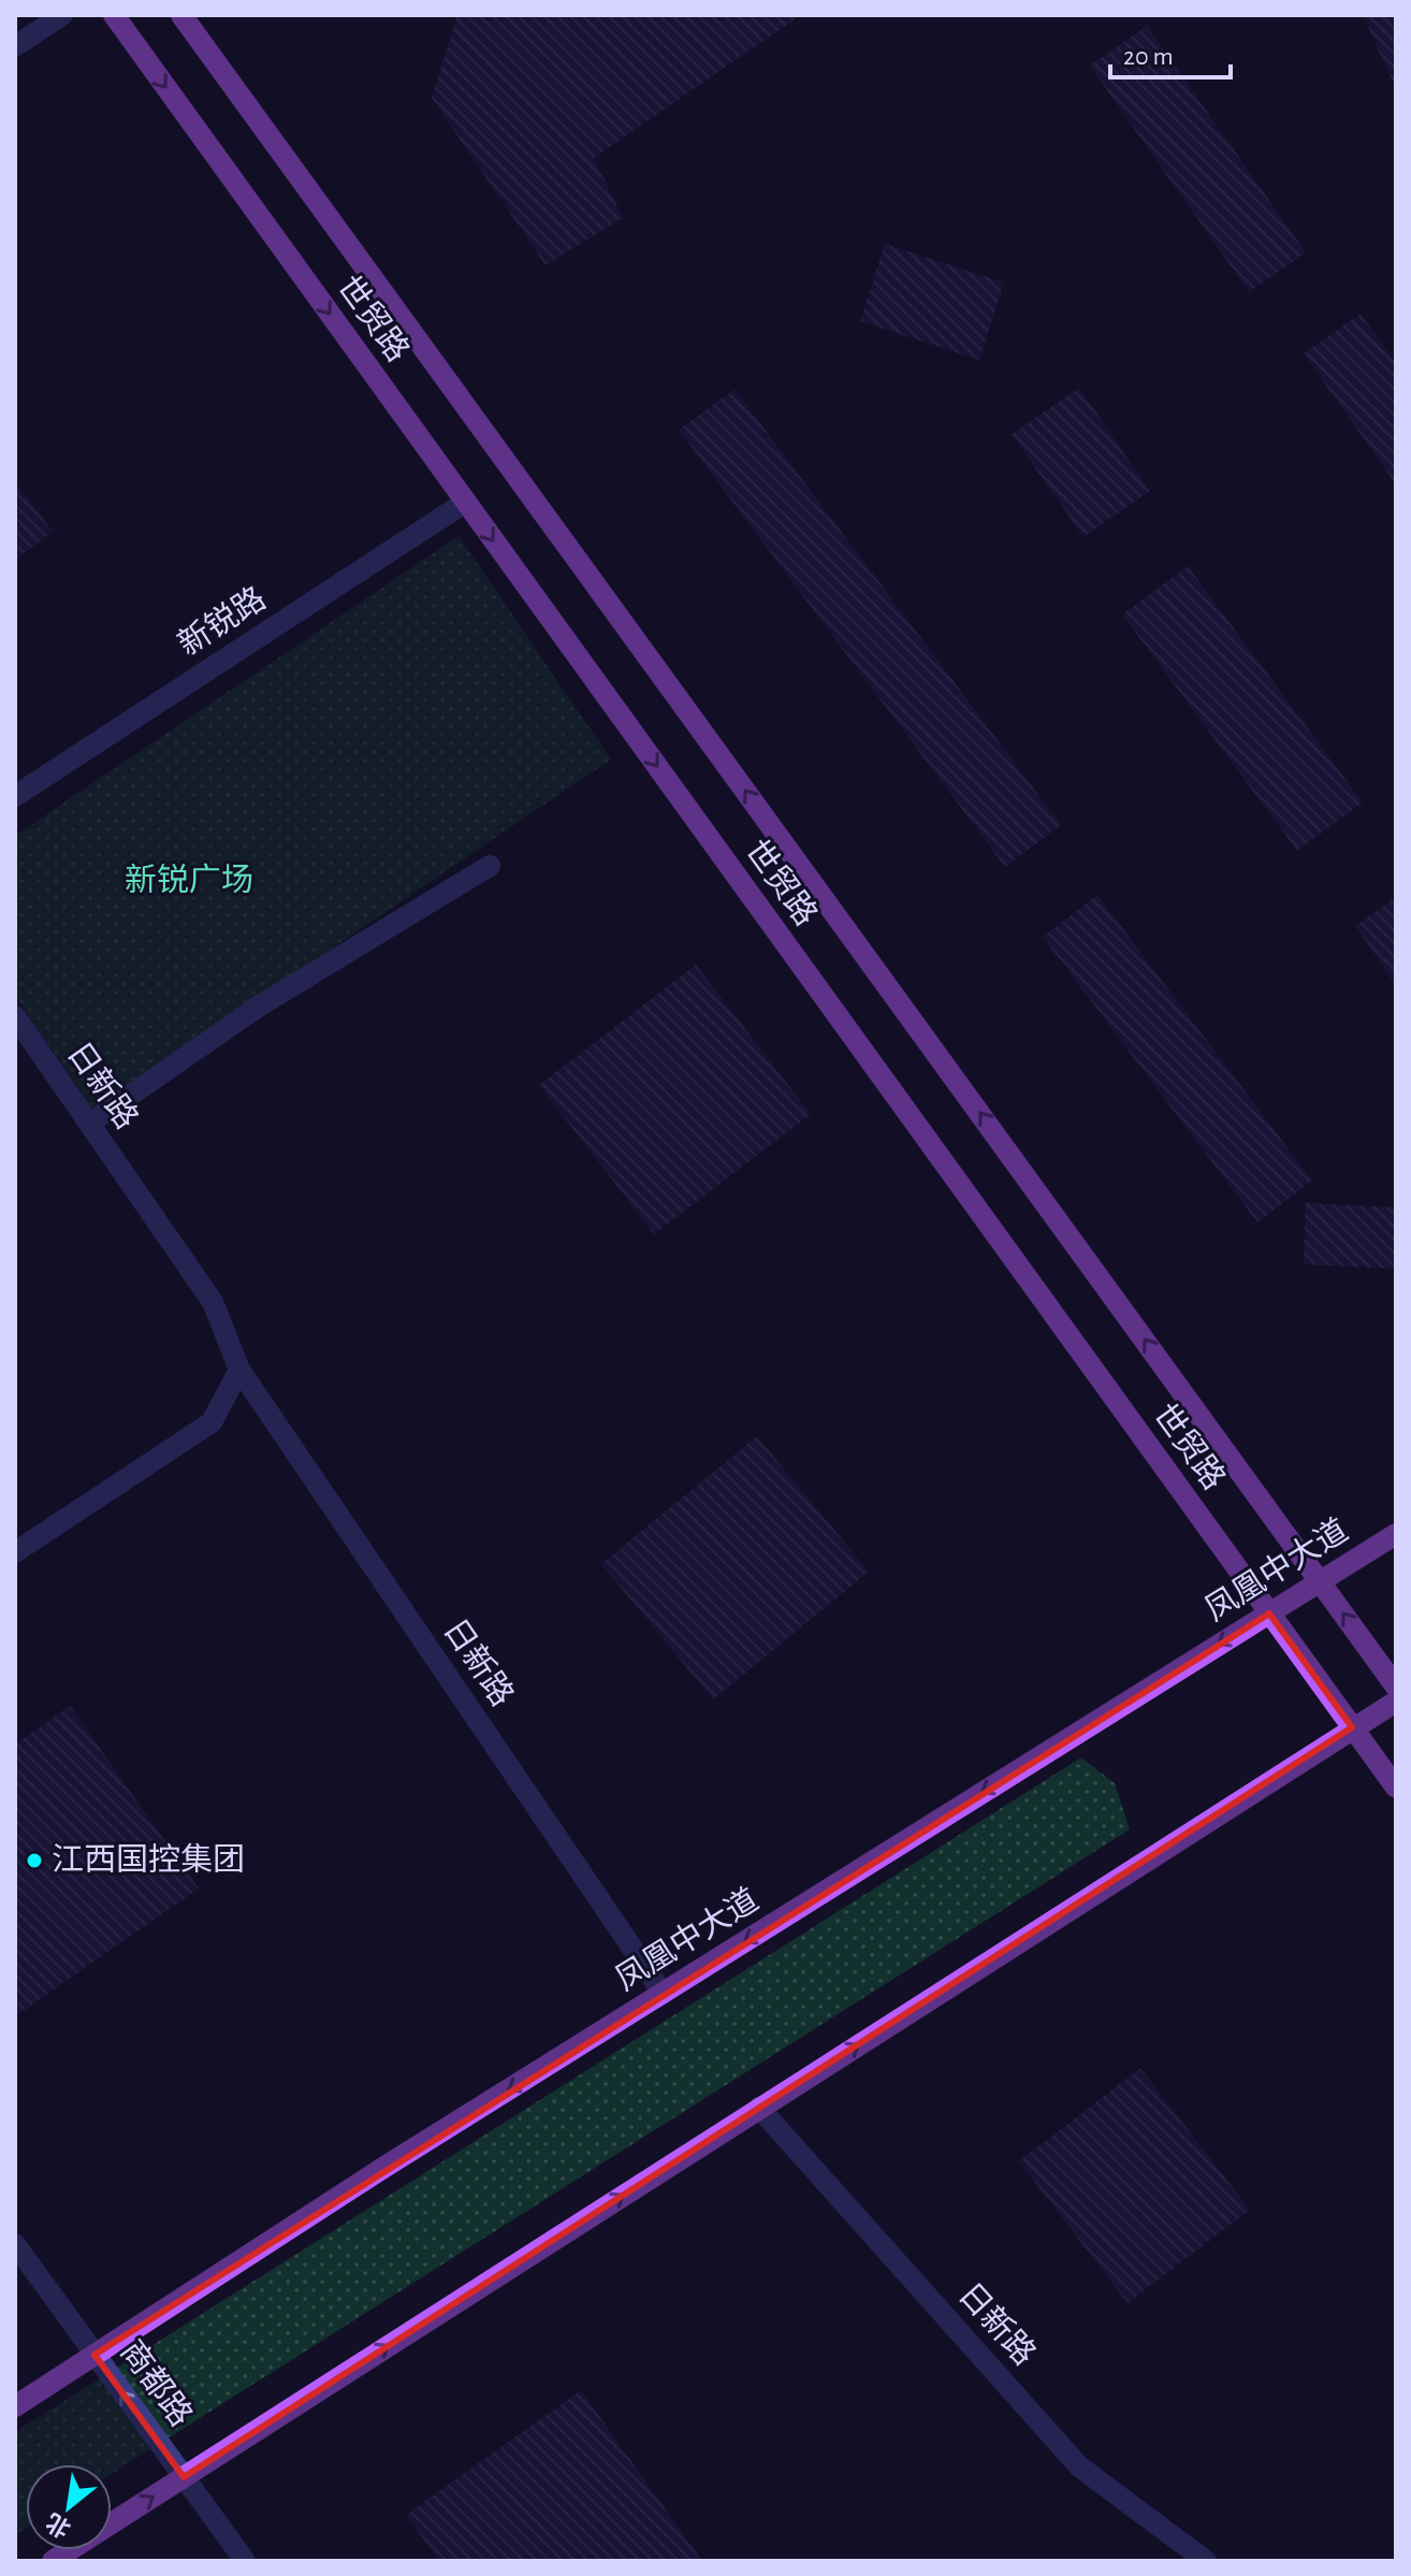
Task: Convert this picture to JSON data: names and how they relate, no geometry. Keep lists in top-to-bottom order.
{
  "streets": {
    "main road": ["世贸路", "凤凰中大道"],
    "street": ["新锐路", "日新路", "商都路"]
  },
  "crossings": [
    ["世贸路", "新锐路"],
    ["世贸路", "凤凰中大道"],
    ["日新路", "凤凰中大道"],
    ["凤凰中大道", "商都路"]
  ],
  "one_way": ["商都路"],
  "parks": ["新锐广场"],
  "places": ["江西国控集团"],
  "scale_bar": "20 m",
  "north": "bottom left"
}
